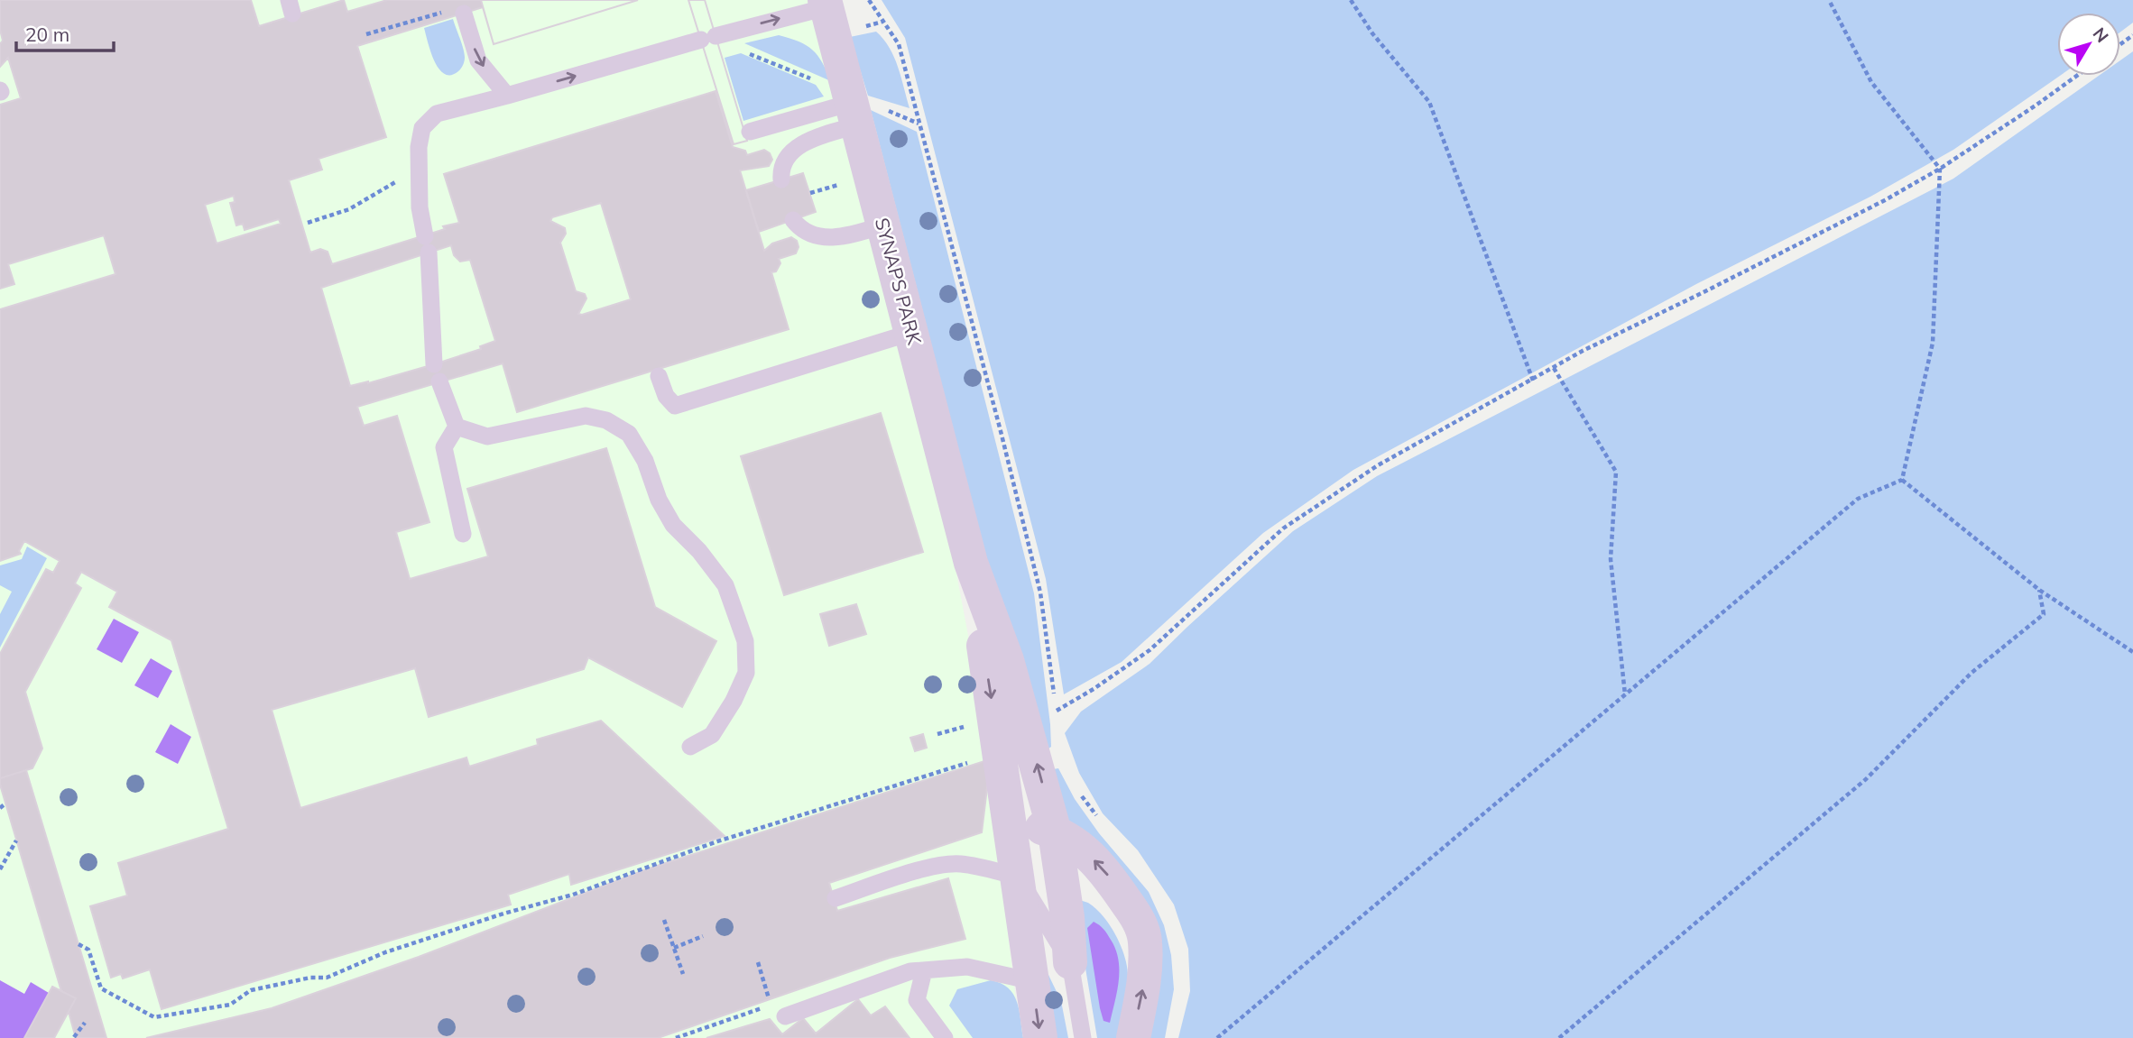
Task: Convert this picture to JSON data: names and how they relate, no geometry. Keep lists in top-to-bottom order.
{
  "streets": {
    "street": ["SYNAPS PARK"]
  },
  "scale_bar": "20 m",
  "north": "top right"
}
